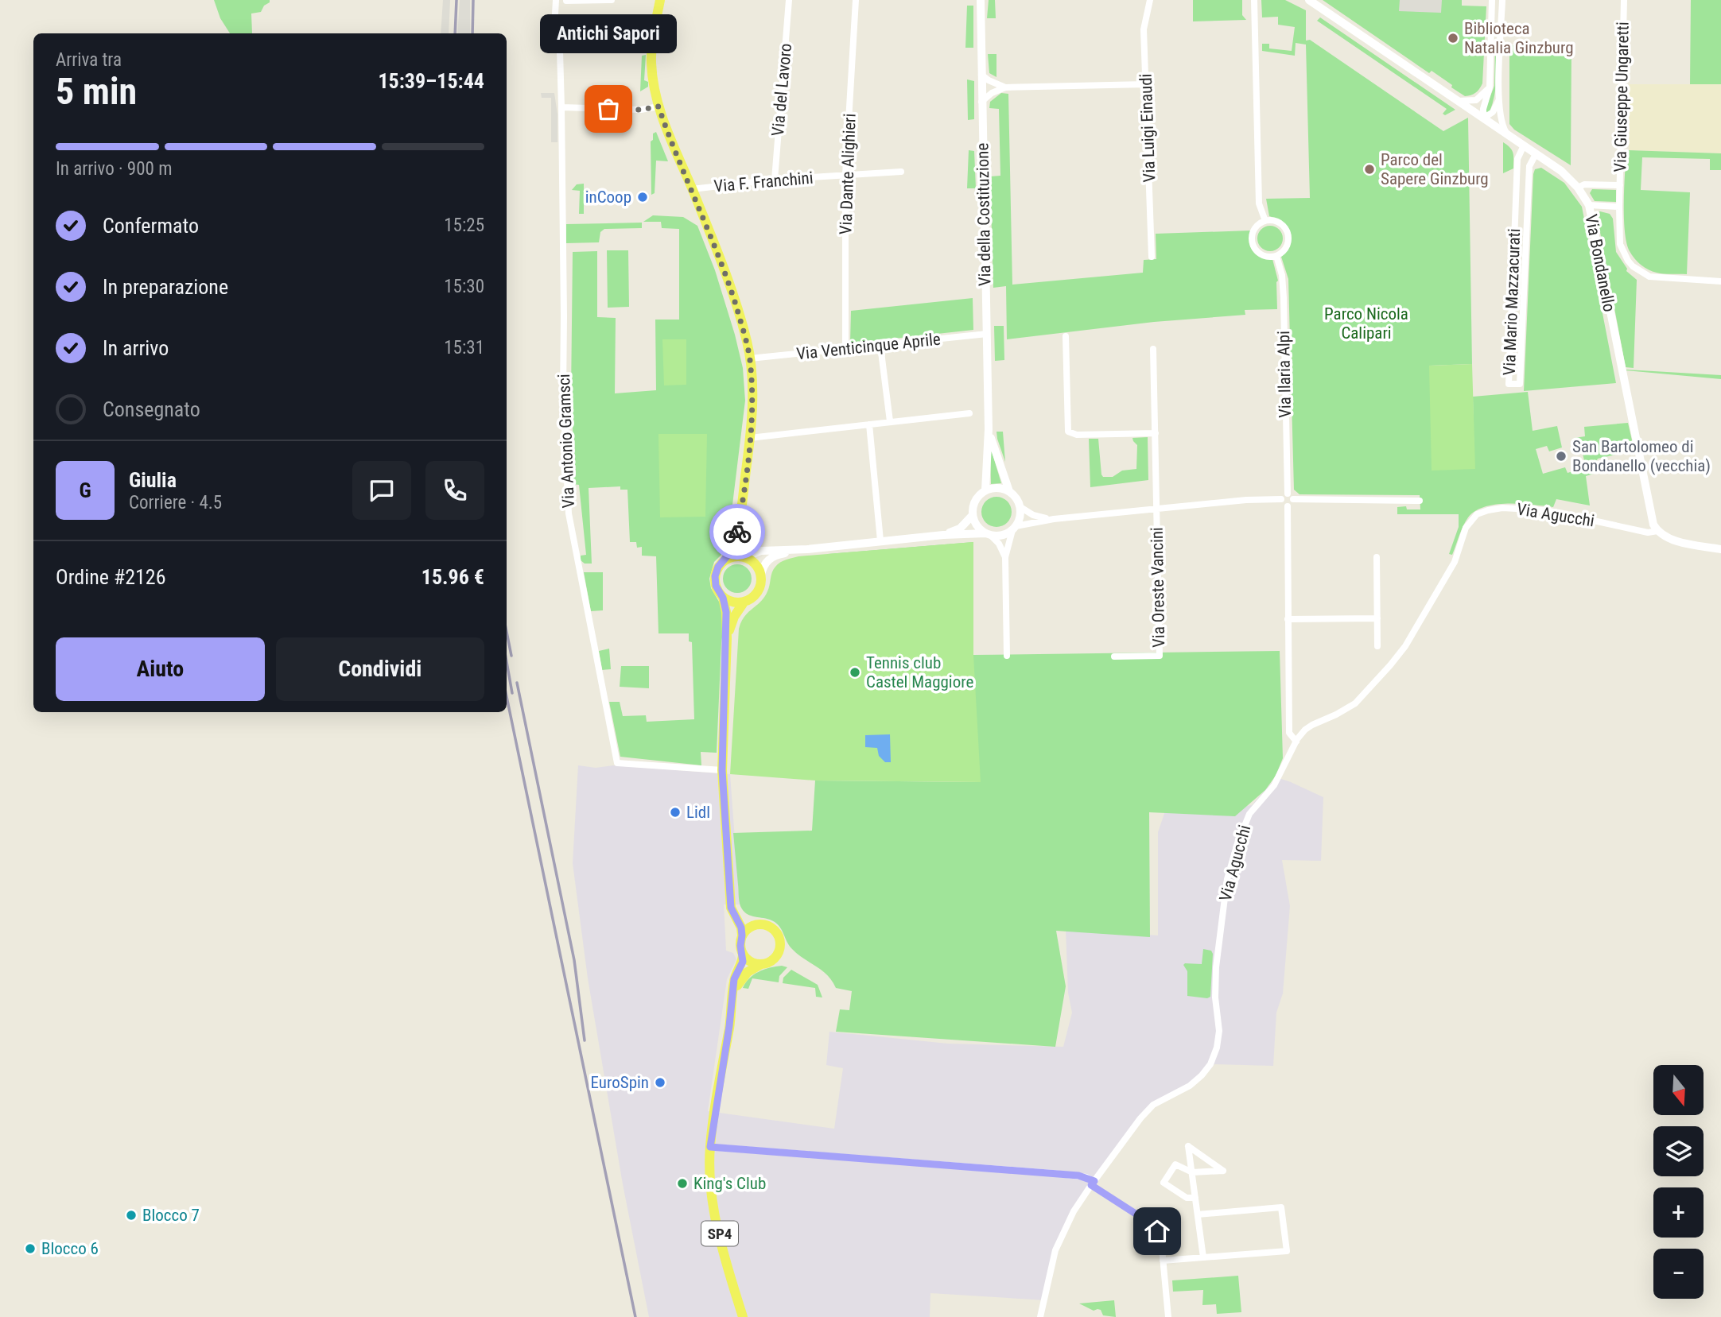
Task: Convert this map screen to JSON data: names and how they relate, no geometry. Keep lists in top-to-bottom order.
{
  "streets": {
    "main road": ["SP4"],
    "street": [
      "Via del Lavoro",
      "Via Giuseppe Ungaretti",
      "Via Luigi Einaudi",
      "Via Dante Alighieri",
      "Via F. Franchini",
      "Via della Costituzione",
      "Via Bondanello",
      "Via Mario Mazzacurati",
      "Via Venticinque Aprile",
      "Via Ilaria Alpi",
      "Via Antonio Gramsci",
      "Via Agucchi",
      "Via Oreste Vancini"
    ]
  },
  "crossings": [
    ["Via del Lavoro", "Via F. Franchini"],
    ["Via Giuseppe Ungaretti", "Via Bondanello"],
    ["Via Dante Alighieri", "Via F. Franchini"],
    ["Via Dante Alighieri", "Via Venticinque Aprile"],
    ["Via della Costituzione", "Via Venticinque Aprile"],
    ["Via della Costituzione", "Via Oreste Vancini"],
    ["Via Bondanello", "Via Mario Mazzacurati"],
    ["Via Bondanello", "Via Agucchi"],
    ["Via Ilaria Alpi", "Via Oreste Vancini"]
  ],
  "parks": ["Parco Nicola Calipari"],
  "places": [
    "Biblioteca Natalia Ginzburg",
    "Antichi Sapori",
    "Parco del Sapere Ginzburg",
    "inCoop",
    "San Bartolomeo di Bondanello (vecchia)",
    "Tennis club Castel Maggiore",
    "Lidl",
    "EuroSpin",
    "King's Club",
    "Blocco 7",
    "Blocco 6"
  ],
  "north": "bottom",
  "page": {
    "bubble": "Antichi Sapori",
    "heading": ["5 min", "Arriva tra", "15:39–15:44"],
    "panel": [
      "Giulia",
      "Corriere · 4.5",
      "Ordine #2126",
      "15.96 €"
    ],
    "bar": "In arrivo · 900 m",
    "list": [
      ["Confermato", "15:25"],
      ["In preparazione", "15:30"],
      ["In arrivo", "15:31"],
      "Consegnato"
    ],
    "round": "G",
    "buttons": ["Aiuto", "Condividi"],
    "map_buttons": ["+", "−"]
  }
}
